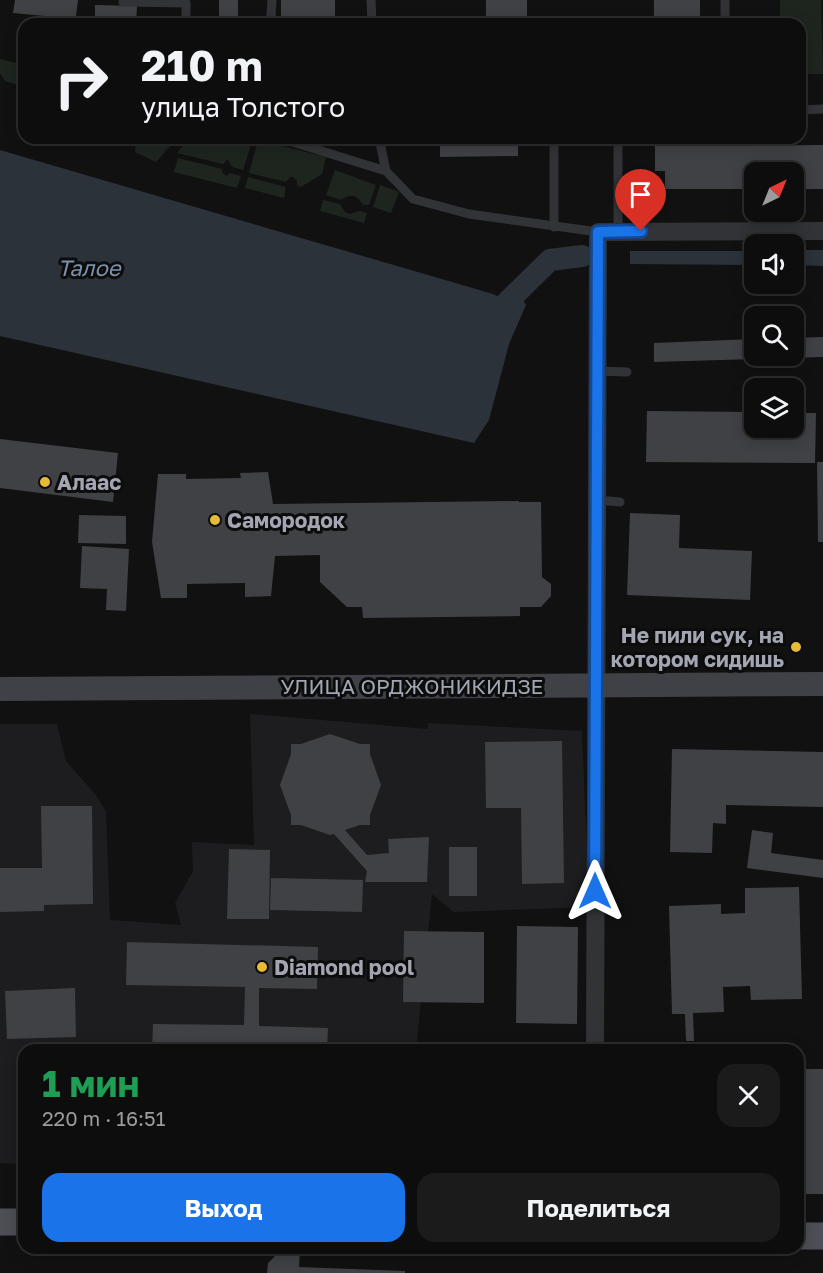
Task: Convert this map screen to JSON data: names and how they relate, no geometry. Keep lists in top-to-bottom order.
{
  "streets": {
    "street": ["УЛИЦА ОРДЖОНИКИДЗЕ"]
  },
  "water": ["Талое"],
  "places": [
    "Алаас",
    "Самородок",
    "Не пили сук, на котором сидишь",
    "Diamond pool"
  ],
  "north": "top right",
  "page": {
    "turn": ["210 m", "улица Толстого"],
    "heading": ["1 мин", "220 m · 16:51"],
    "buttons": ["Выход", "Поделиться"]
  }
}
